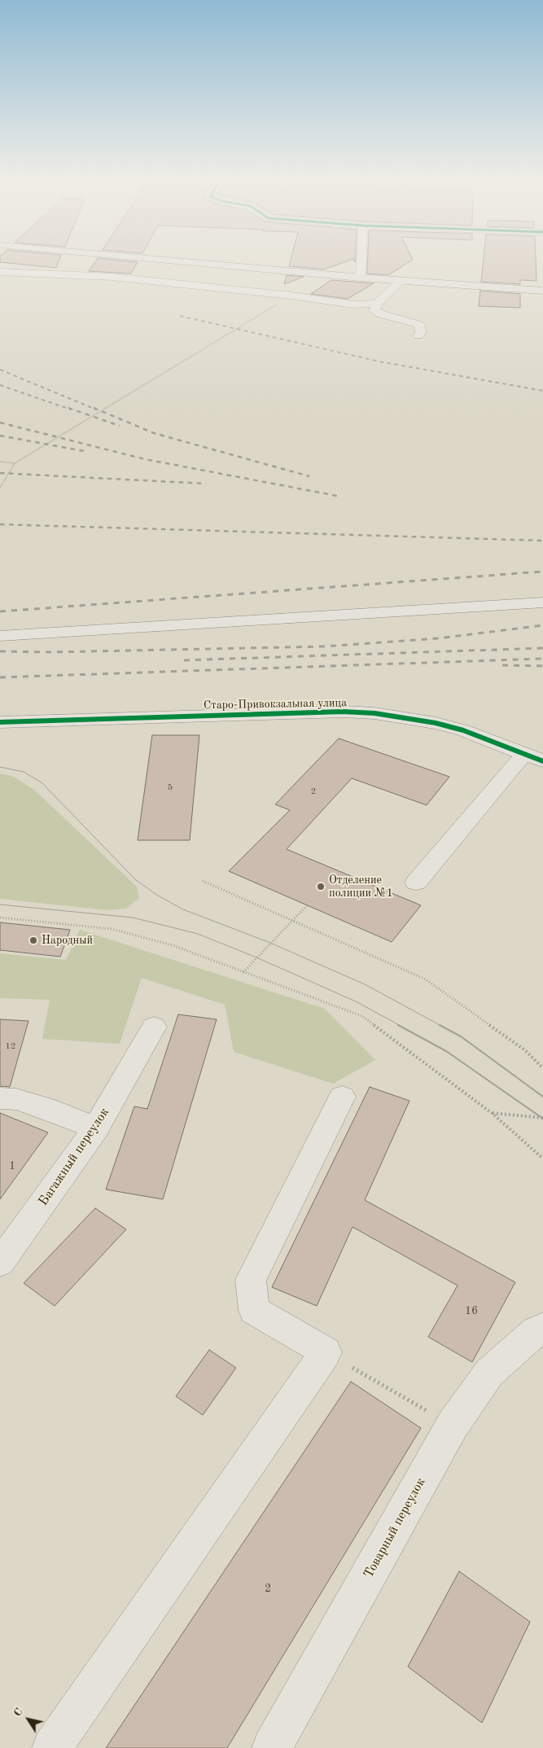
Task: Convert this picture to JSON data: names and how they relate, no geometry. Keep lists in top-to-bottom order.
{
  "streets": {
    "street": ["Старо-Привокзальная улица", "Багажный переулок", "Товарный переулок"]
  },
  "places": ["Отделение полиции №1", "Народный"],
  "house_numbers": [
    "5",
    "2",
    "12",
    "1",
    "16",
    "2"
  ],
  "north": "top left"
}
